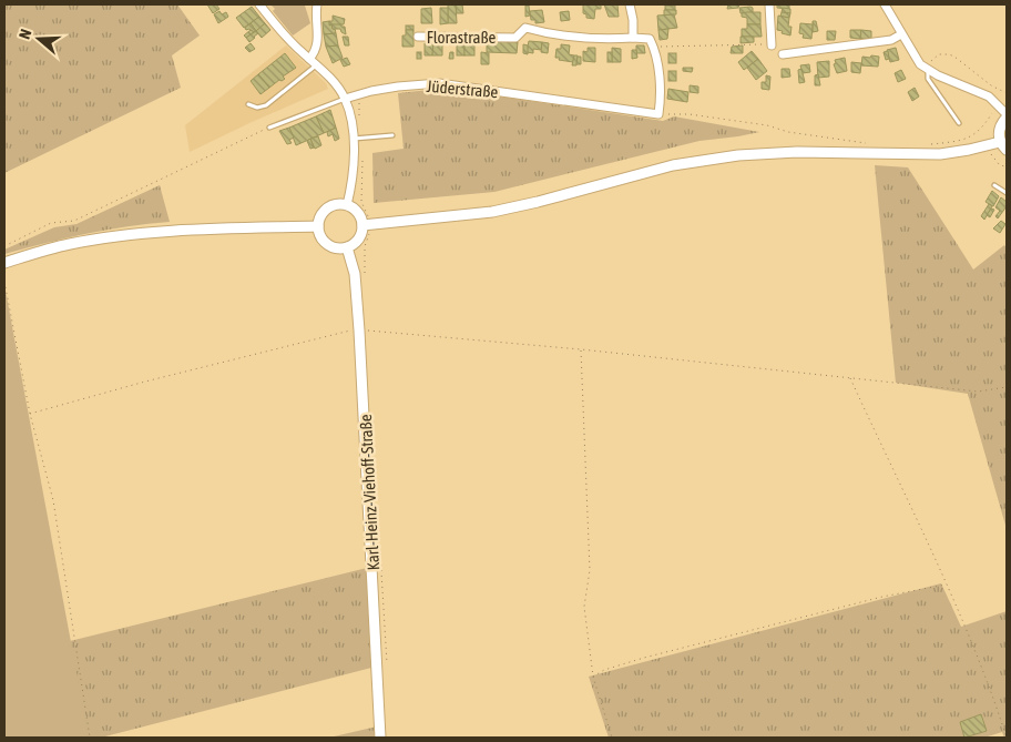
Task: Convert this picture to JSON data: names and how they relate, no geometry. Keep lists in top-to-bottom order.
{
  "streets": {
    "main road": ["Karl-Heinz-Viehoff-Straße"],
    "street": ["Florastraße", "Jüderstraße"]
  },
  "north": "left"
}
